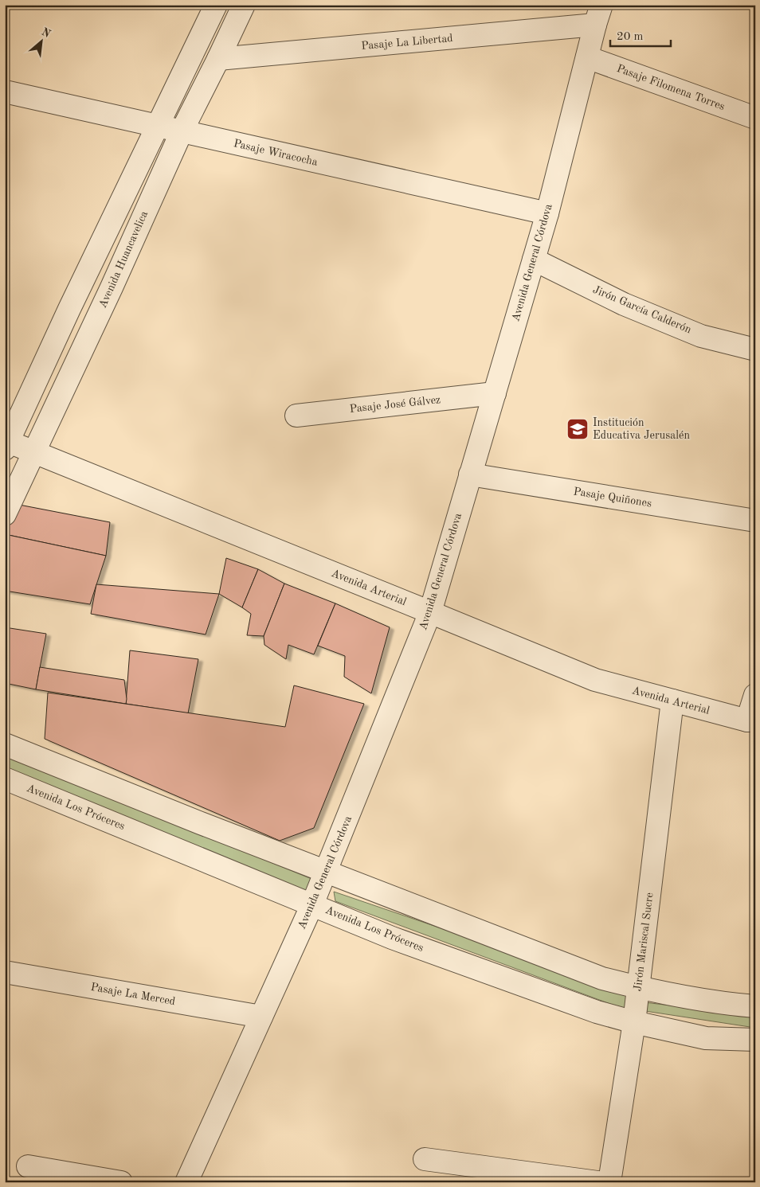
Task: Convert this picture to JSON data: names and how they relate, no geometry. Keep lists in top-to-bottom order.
{
  "streets": {
    "street": [
      "Pasaje La Libertad",
      "Pasaje Filomena Torres",
      "Pasaje Wiracocha",
      "Avenida Huancavelica",
      "Avenida General Córdova",
      "Jirón García Calderón",
      "Pasaje José Gálvez",
      "Pasaje Quiñones",
      "Avenida Arterial",
      "Avenida Los Próceres",
      "Jirón Mariscal Sucre",
      "Pasaje La Merced"
    ]
  },
  "crossings": [
    ["Pasaje La Libertad", "Avenida Huancavelica"],
    ["Pasaje La Libertad", "Avenida General Córdova"],
    ["Pasaje Filomena Torres", "Avenida General Córdova"],
    ["Pasaje Wiracocha", "Avenida Huancavelica"],
    ["Pasaje Wiracocha", "Avenida General Córdova"],
    ["Avenida Huancavelica", "Avenida Arterial"],
    ["Avenida General Córdova", "Jirón García Calderón"],
    ["Avenida General Córdova", "Pasaje José Gálvez"],
    ["Avenida General Córdova", "Pasaje Quiñones"],
    ["Avenida General Córdova", "Avenida Arterial"],
    ["Avenida General Córdova", "Avenida Los Próceres"],
    ["Avenida General Córdova", "Pasaje La Merced"],
    ["Avenida Arterial", "Jirón Mariscal Sucre"],
    ["Avenida Los Próceres", "Jirón Mariscal Sucre"]
  ],
  "places": {
    "school or university": ["Institución Educativa Jerusalén"]
  },
  "scale_bar": "20 m",
  "north": "top right"
}
